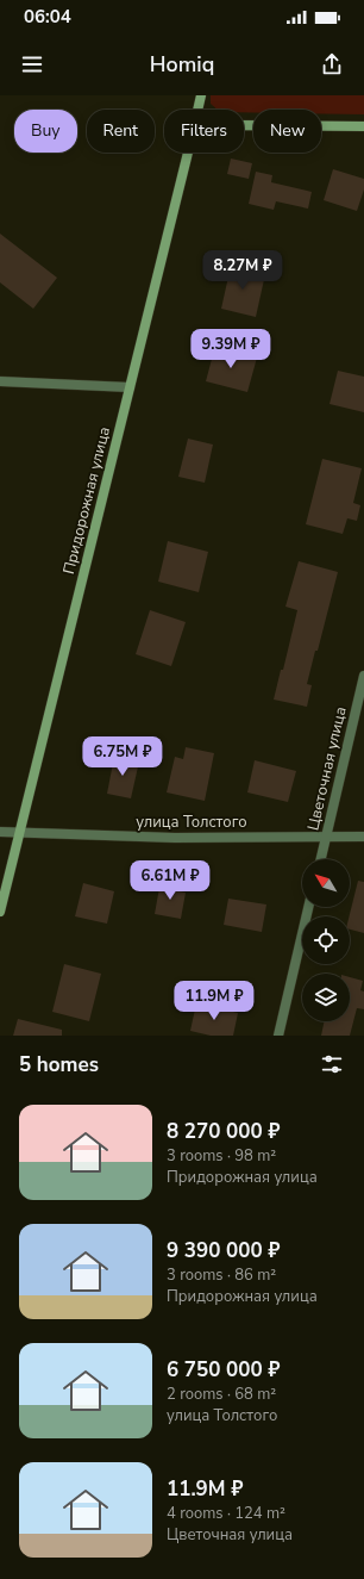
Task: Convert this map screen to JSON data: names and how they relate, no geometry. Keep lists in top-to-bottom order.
{
  "streets": {
    "street": ["Придорожная улица", "Цветочная улица", "улица Толстого"]
  },
  "crossings": [
    ["Придорожная улица", "улица Толстого"],
    ["Цветочная улица", "улица Толстого"]
  ],
  "north": "top left",
  "page": {
    "status": "06:04",
    "header": "Homiq",
    "chip": [
      "Buy",
      "Rent",
      "Filters",
      "New"
    ],
    "price": [
      "8.27M ₽",
      "9.39M ₽",
      "6.75M ₽",
      "6.61M ₽",
      "11.9M ₽"
    ],
    "heading": "5 homes",
    "list": [
      {
        "name": "8 270 000 ₽",
        "note": "3 rooms · 98 m² · Придорожная улица"
      },
      {
        "name": "9 390 000 ₽",
        "note": "3 rooms · 86 m² · Придорожная улица"
      },
      {
        "name": "6 750 000 ₽",
        "note": "2 rooms · 68 m² · улица Толстого"
      },
      {
        "name": "11.9M ₽",
        "note": "4 rooms · 124 m² · Цветочная улица"
      }
    ]
  }
}
